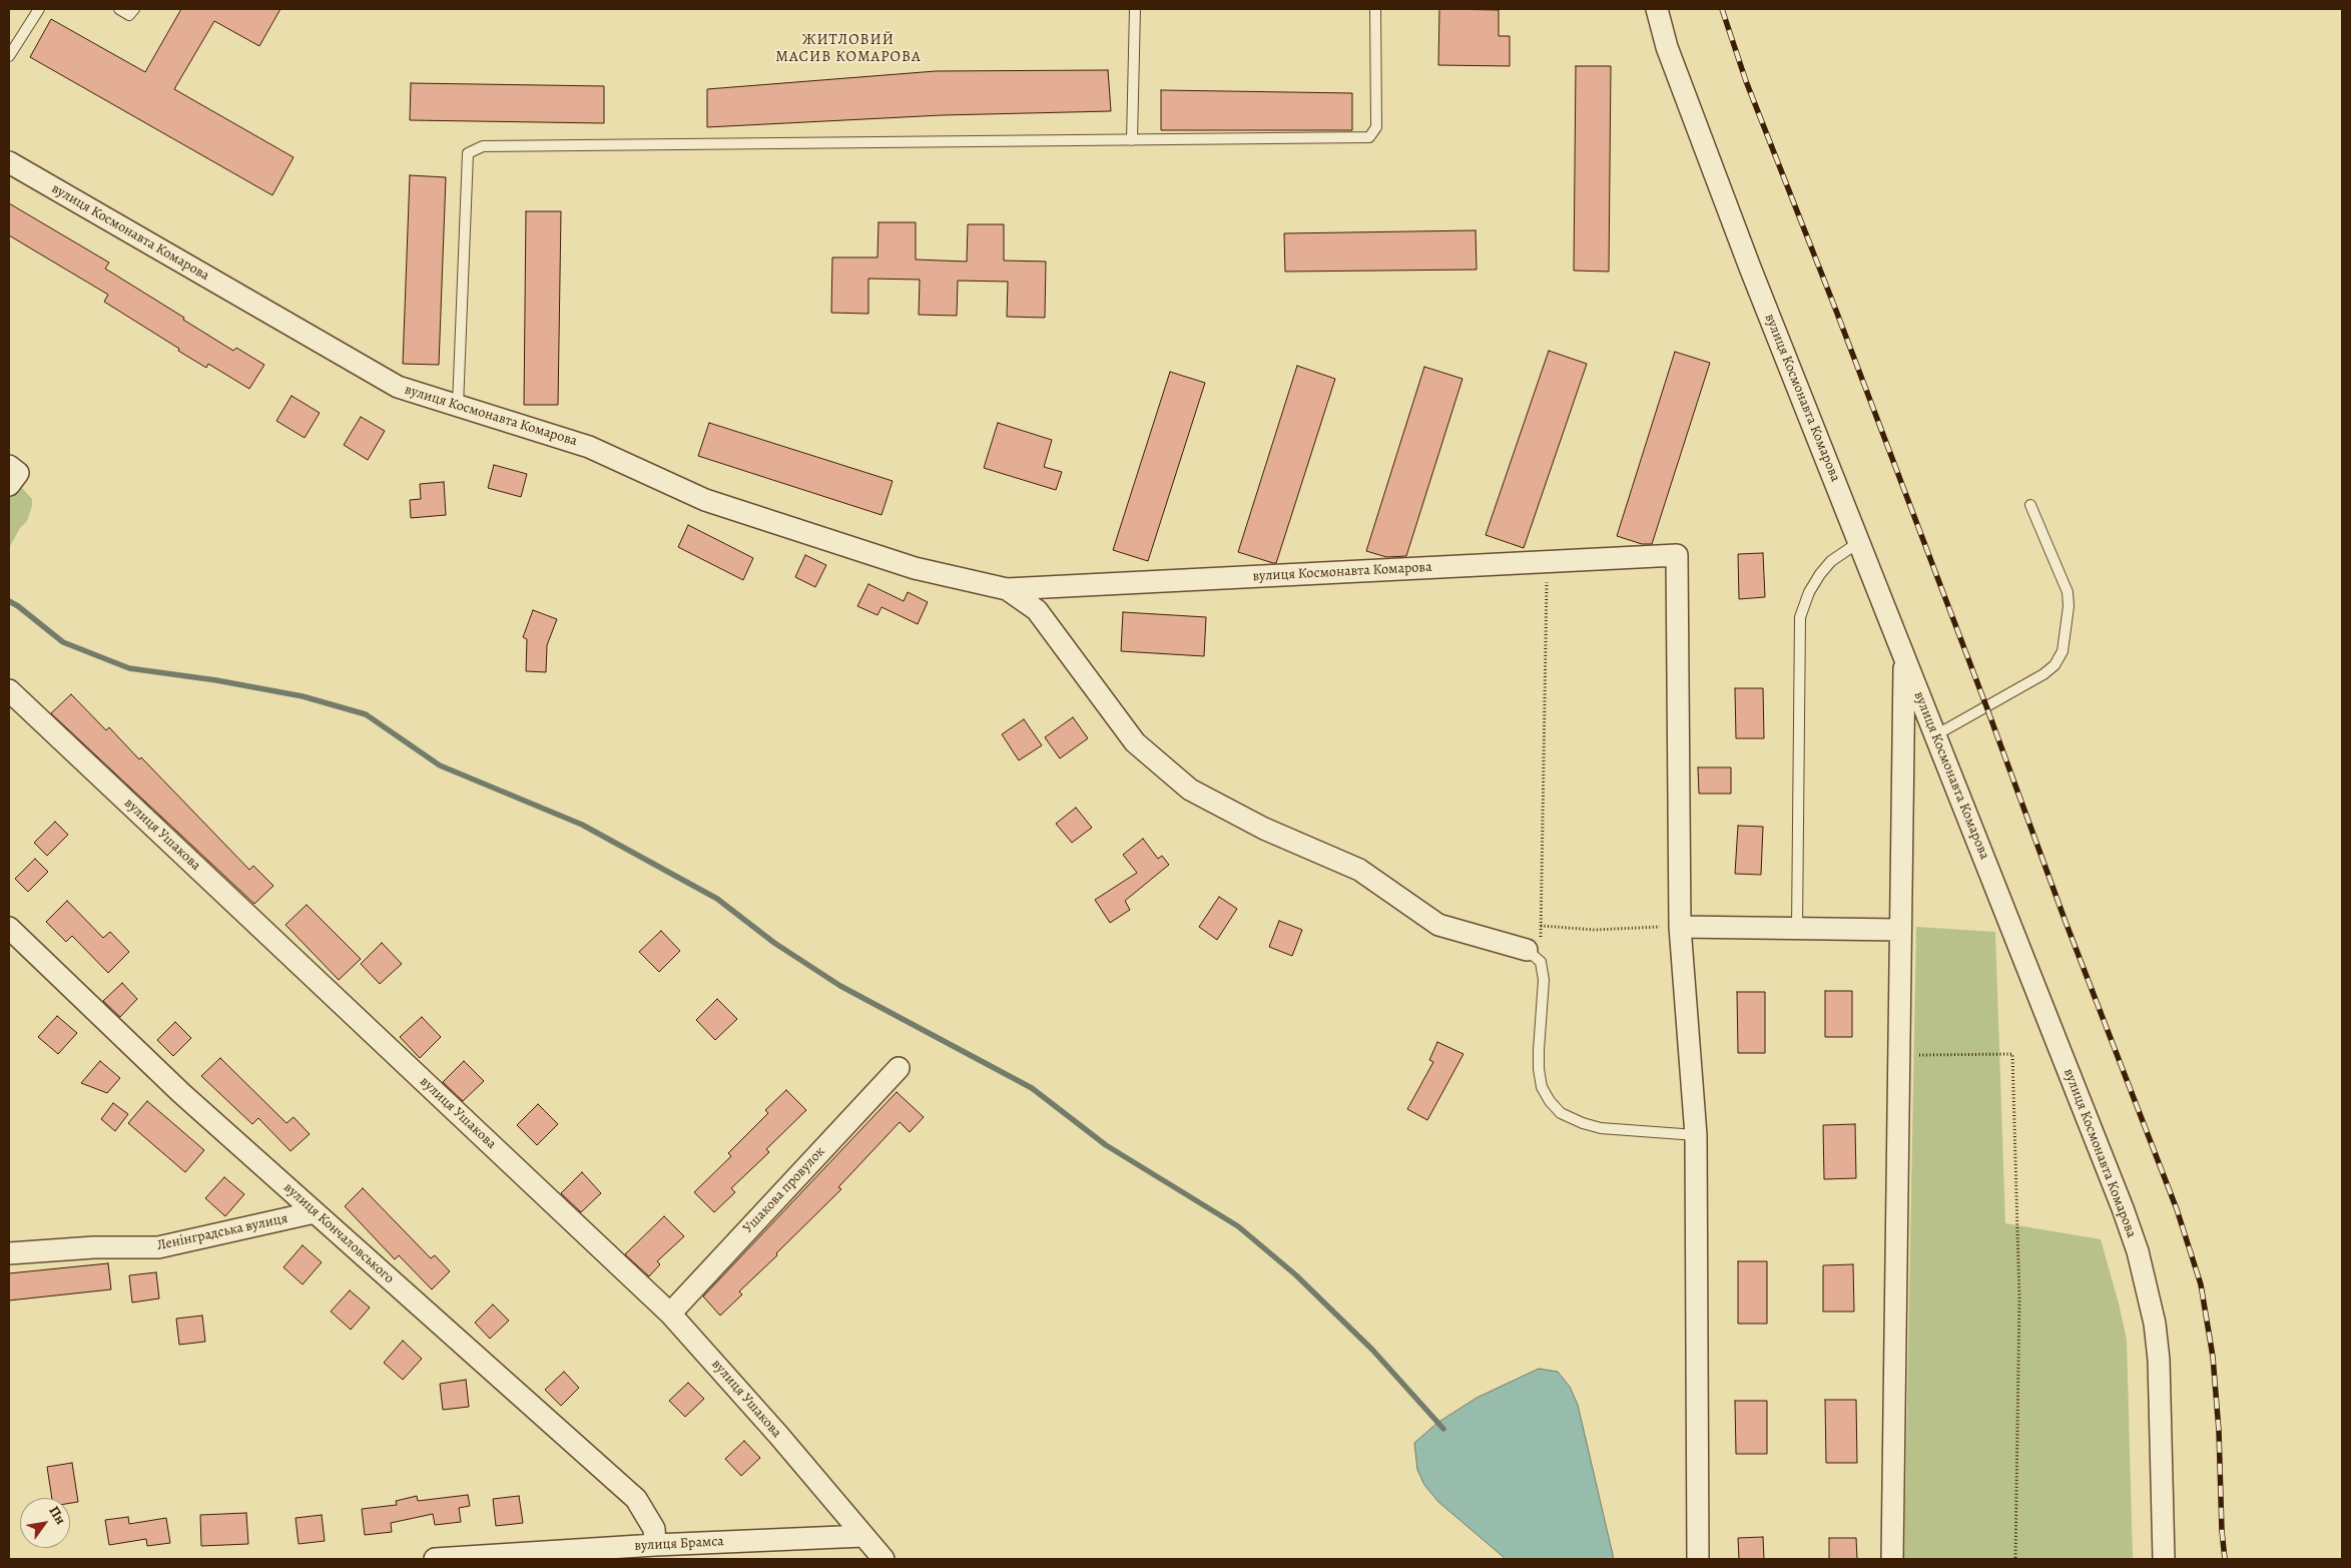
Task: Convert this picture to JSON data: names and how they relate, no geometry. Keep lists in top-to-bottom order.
{
  "streets": {
    "street": [
      "вулиця Космонавта Комарова",
      "вулиця Ушакова",
      "Ушакова провулок",
      "Ленінградська вулиця",
      "вулиця Кончаловського",
      "вулиця Брамса"
    ]
  },
  "crossings": [
    ["вулиця Ушакова", "Ушакова провулок"],
    ["вулиця Ушакова", "вулиця Брамса"],
    ["Ленінградська вулиця", "вулиця Кончаловського"],
    ["вулиця Кончаловського", "вулиця Брамса"]
  ],
  "districts": ["ЖИТЛОВИЙ МАСИВ КОМАРОВА"],
  "north": "top right"
}
